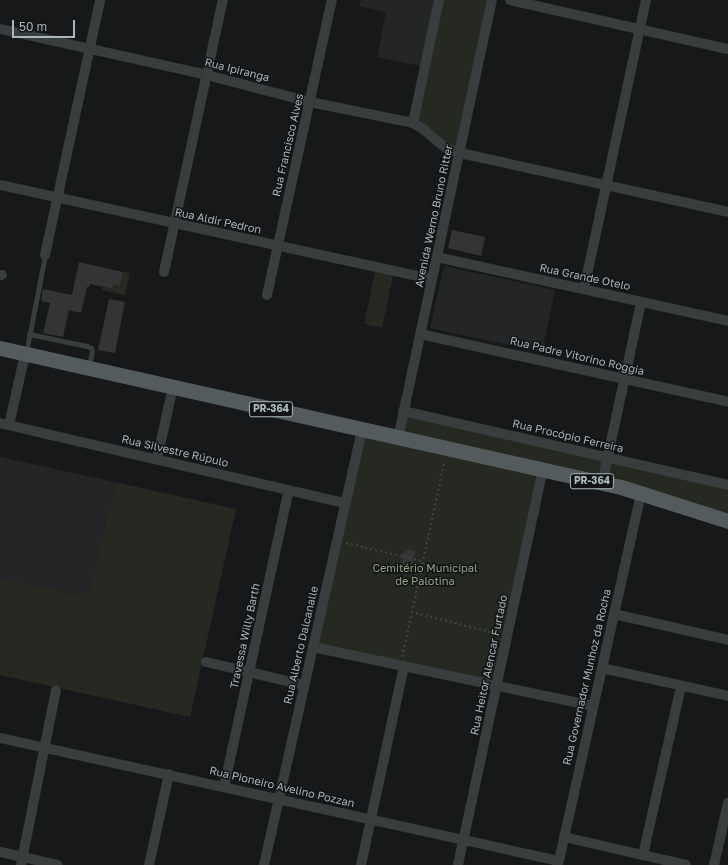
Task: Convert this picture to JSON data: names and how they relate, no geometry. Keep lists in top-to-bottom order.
{
  "streets": {
    "main road": ["PR-364"],
    "street": [
      "Rua Ipiranga",
      "Rua Francisco Alves",
      "Avenida Werno Bruno Ritter",
      "Rua Aldir Pedron",
      "Rua Grande Otelo",
      "Rua Padre Vitorino Roggia",
      "Rua Procópio Ferreira",
      "Rua Silvestre Rúpulo",
      "Travessa Willy Barth",
      "Rua Alberto Dalcanalle",
      "Rua Heitor Alencar Furtado",
      "Rua Governador Munhoz da Rocha",
      "Rua Pioneiro Avelino Pozzan"
    ]
  },
  "crossings": [
    ["Rua Ipiranga", "Rua Francisco Alves"],
    ["Rua Ipiranga", "Avenida Werno Bruno Ritter"],
    ["Rua Francisco Alves", "Rua Aldir Pedron"],
    ["Avenida Werno Bruno Ritter", "Rua Aldir Pedron"],
    ["Avenida Werno Bruno Ritter", "Rua Grande Otelo"],
    ["Avenida Werno Bruno Ritter", "Rua Padre Vitorino Roggia"],
    ["Avenida Werno Bruno Ritter", "PR-364"],
    ["Avenida Werno Bruno Ritter", "Rua Procópio Ferreira"],
    ["PR-364", "Rua Alberto Dalcanalle"],
    ["PR-364", "Rua Heitor Alencar Furtado"],
    ["PR-364", "Rua Governador Munhoz da Rocha"],
    ["Rua Silvestre Rúpulo", "Travessa Willy Barth"],
    ["Rua Silvestre Rúpulo", "Rua Alberto Dalcanalle"],
    ["Travessa Willy Barth", "Rua Pioneiro Avelino Pozzan"],
    ["Rua Alberto Dalcanalle", "Rua Pioneiro Avelino Pozzan"],
    ["Rua Heitor Alencar Furtado", "Rua Pioneiro Avelino Pozzan"],
    ["Rua Governador Munhoz da Rocha", "Rua Pioneiro Avelino Pozzan"]
  ],
  "parks": ["Cemitério Municipal de Palotina"],
  "scale_bar": "50 m"
}
